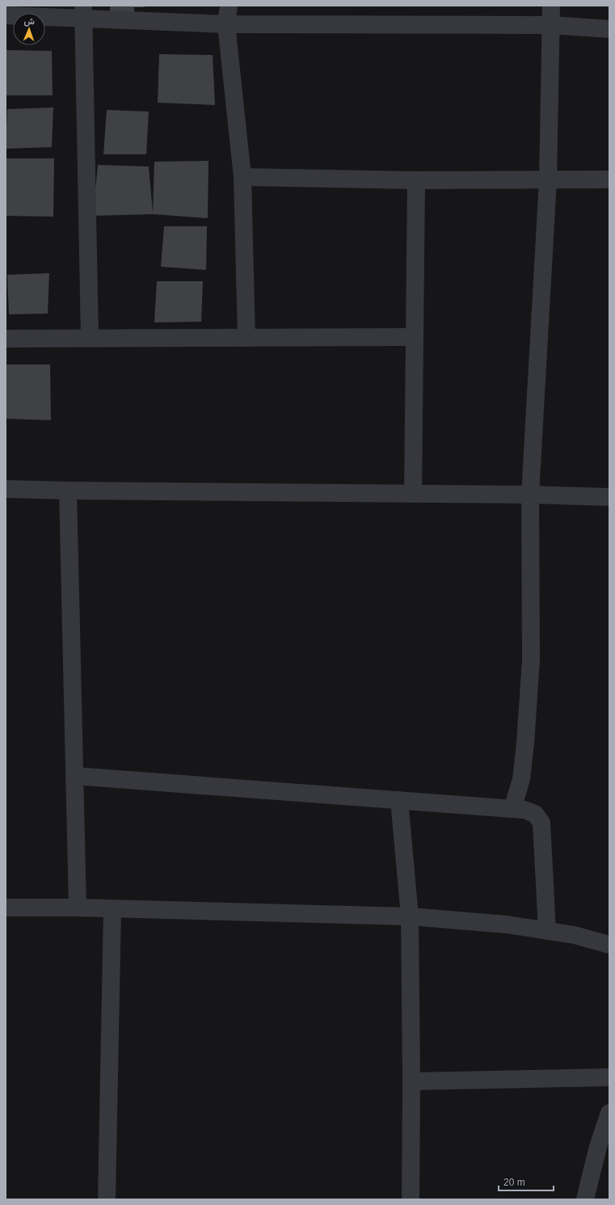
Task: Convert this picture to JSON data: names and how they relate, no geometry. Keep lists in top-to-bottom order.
{
  "scale_bar": "20 m",
  "north": "top"
}
